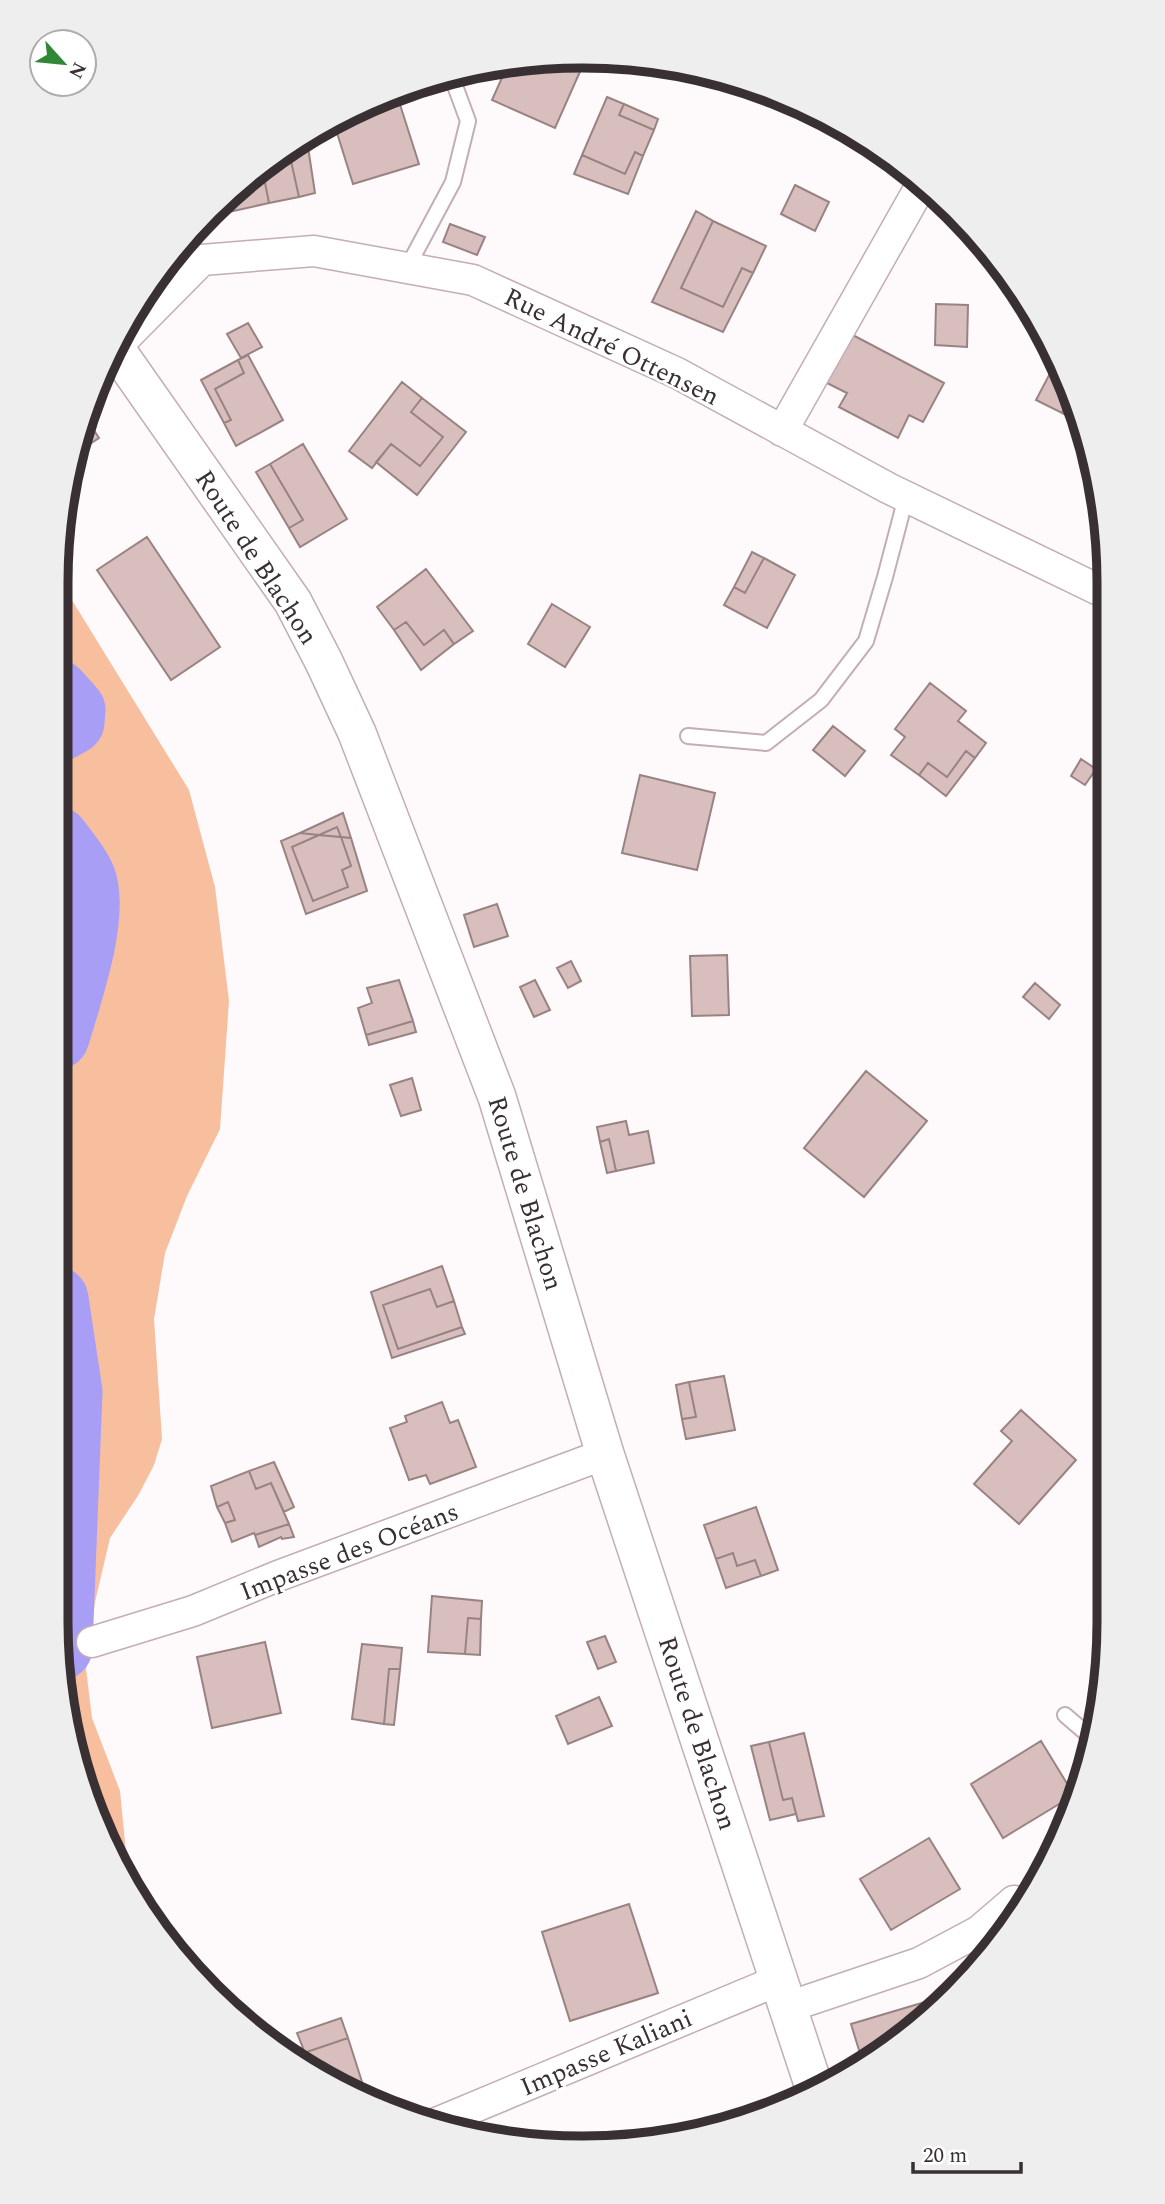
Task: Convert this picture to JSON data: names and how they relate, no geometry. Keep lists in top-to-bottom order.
{
  "streets": {
    "street": [
      "Rue André Ottensen",
      "Route de Blachon",
      "Impasse des Océans",
      "Impasse Kaliani"
    ]
  },
  "crossings": [
    ["Route de Blachon", "Impasse des Océans"],
    ["Route de Blachon", "Impasse Kaliani"]
  ],
  "scale_bar": "20 m",
  "north": "bottom right"
}
